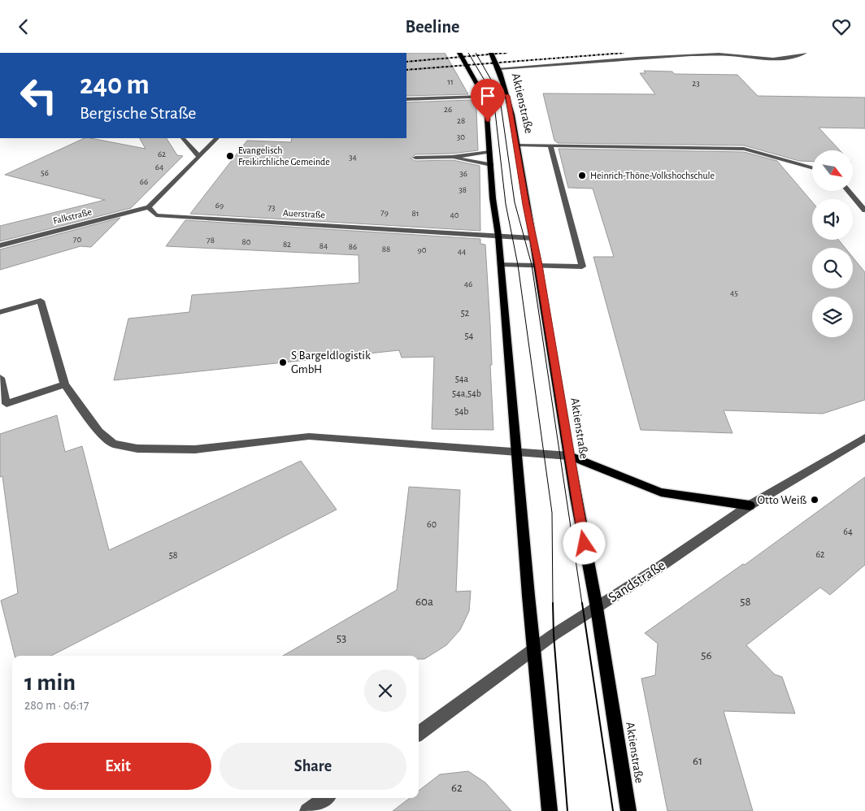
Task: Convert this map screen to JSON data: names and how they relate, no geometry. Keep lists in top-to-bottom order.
{
  "streets": {
    "main road": ["Aktienstraße"],
    "street": ["Auerstraße", "Falkstraße", "Sandstraße"]
  },
  "crossings": [
    ["Aktienstraße", "Auerstraße"],
    ["Aktienstraße", "Sandstraße"],
    ["Auerstraße", "Falkstraße"]
  ],
  "places": [
    "Evangelisch Freikirchliche Gemeinde",
    "Heinrich-Thöne-Volkshochschule",
    "S Bargeldlogistik GmbH",
    "Otto Weiß"
  ],
  "house_numbers": [
    "11",
    "23",
    "26",
    "28",
    "30",
    "62",
    "34",
    "64",
    "56",
    "36",
    "66",
    "38",
    "69",
    "73",
    "79",
    "81",
    "40",
    "70",
    "78",
    "80",
    "82",
    "84",
    "86",
    "88",
    "90",
    "44",
    "46",
    "45",
    "52",
    "54",
    "54a",
    "54a,54b",
    "54b",
    "60",
    "64",
    "62",
    "58",
    "60a",
    "58",
    "53",
    "56",
    "61",
    "62"
  ],
  "north": "bottom right",
  "page": {
    "header": "Beeline",
    "turn": ["240 m", "Bergische Straße"],
    "heading": ["1 min", "280 m · 06:17"],
    "buttons": ["Exit", "Share"]
  }
}
